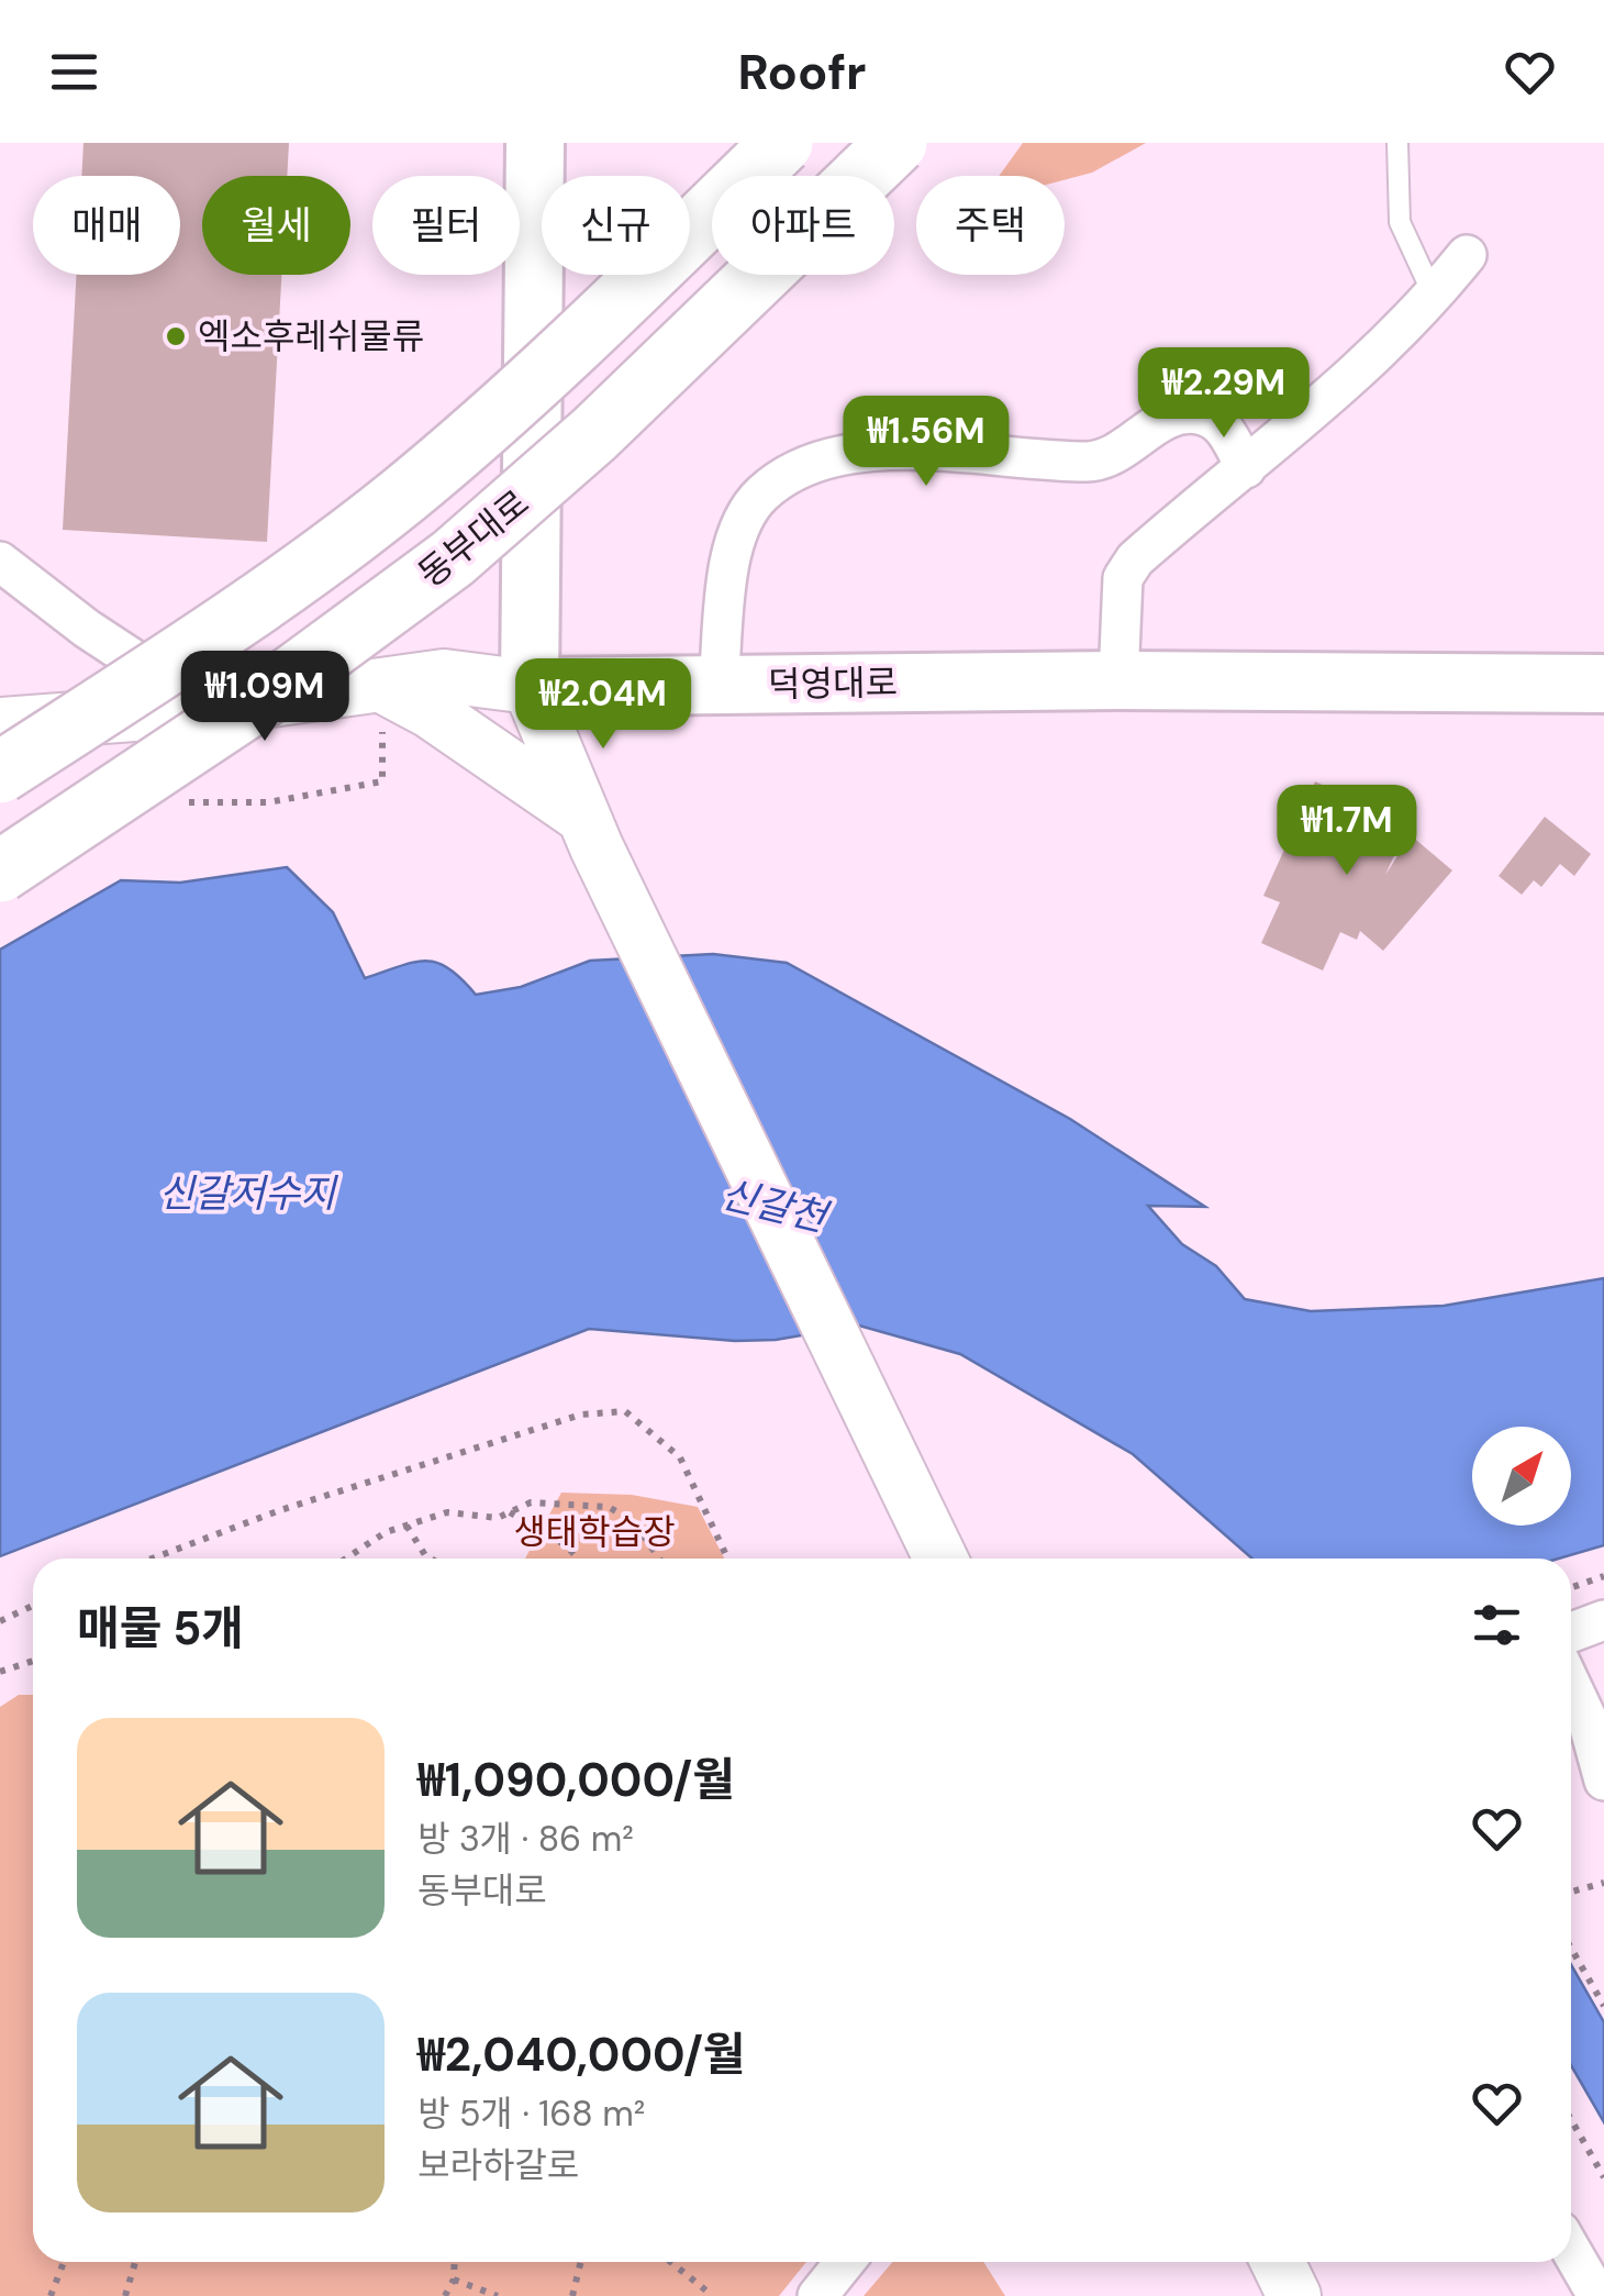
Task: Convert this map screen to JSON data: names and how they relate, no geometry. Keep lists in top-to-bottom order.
{
  "streets": {
    "highway": ["동부대로"],
    "main road": ["덕영대로"]
  },
  "water": ["신갈저수지", "신갈천"],
  "parks": ["생태학습장"],
  "places": ["엑소후레쉬물류"],
  "north": "top right",
  "page": {
    "header": "Roofr",
    "chip": [
      "매매",
      "월세",
      "필터",
      "신규",
      "아파트",
      "주택"
    ],
    "price": [
      "₩2.29M",
      "₩1.56M",
      "₩1.09M",
      "₩2.04M",
      "₩1.7M"
    ],
    "heading": "매물 5개",
    "list": [
      {
        "name": "₩1,090,000/월",
        "note": "방 3개 · 86 m² · 동부대로"
      },
      {
        "name": "₩2,040,000/월",
        "note": "방 5개 · 168 m² · 보라하갈로"
      }
    ]
  }
}
